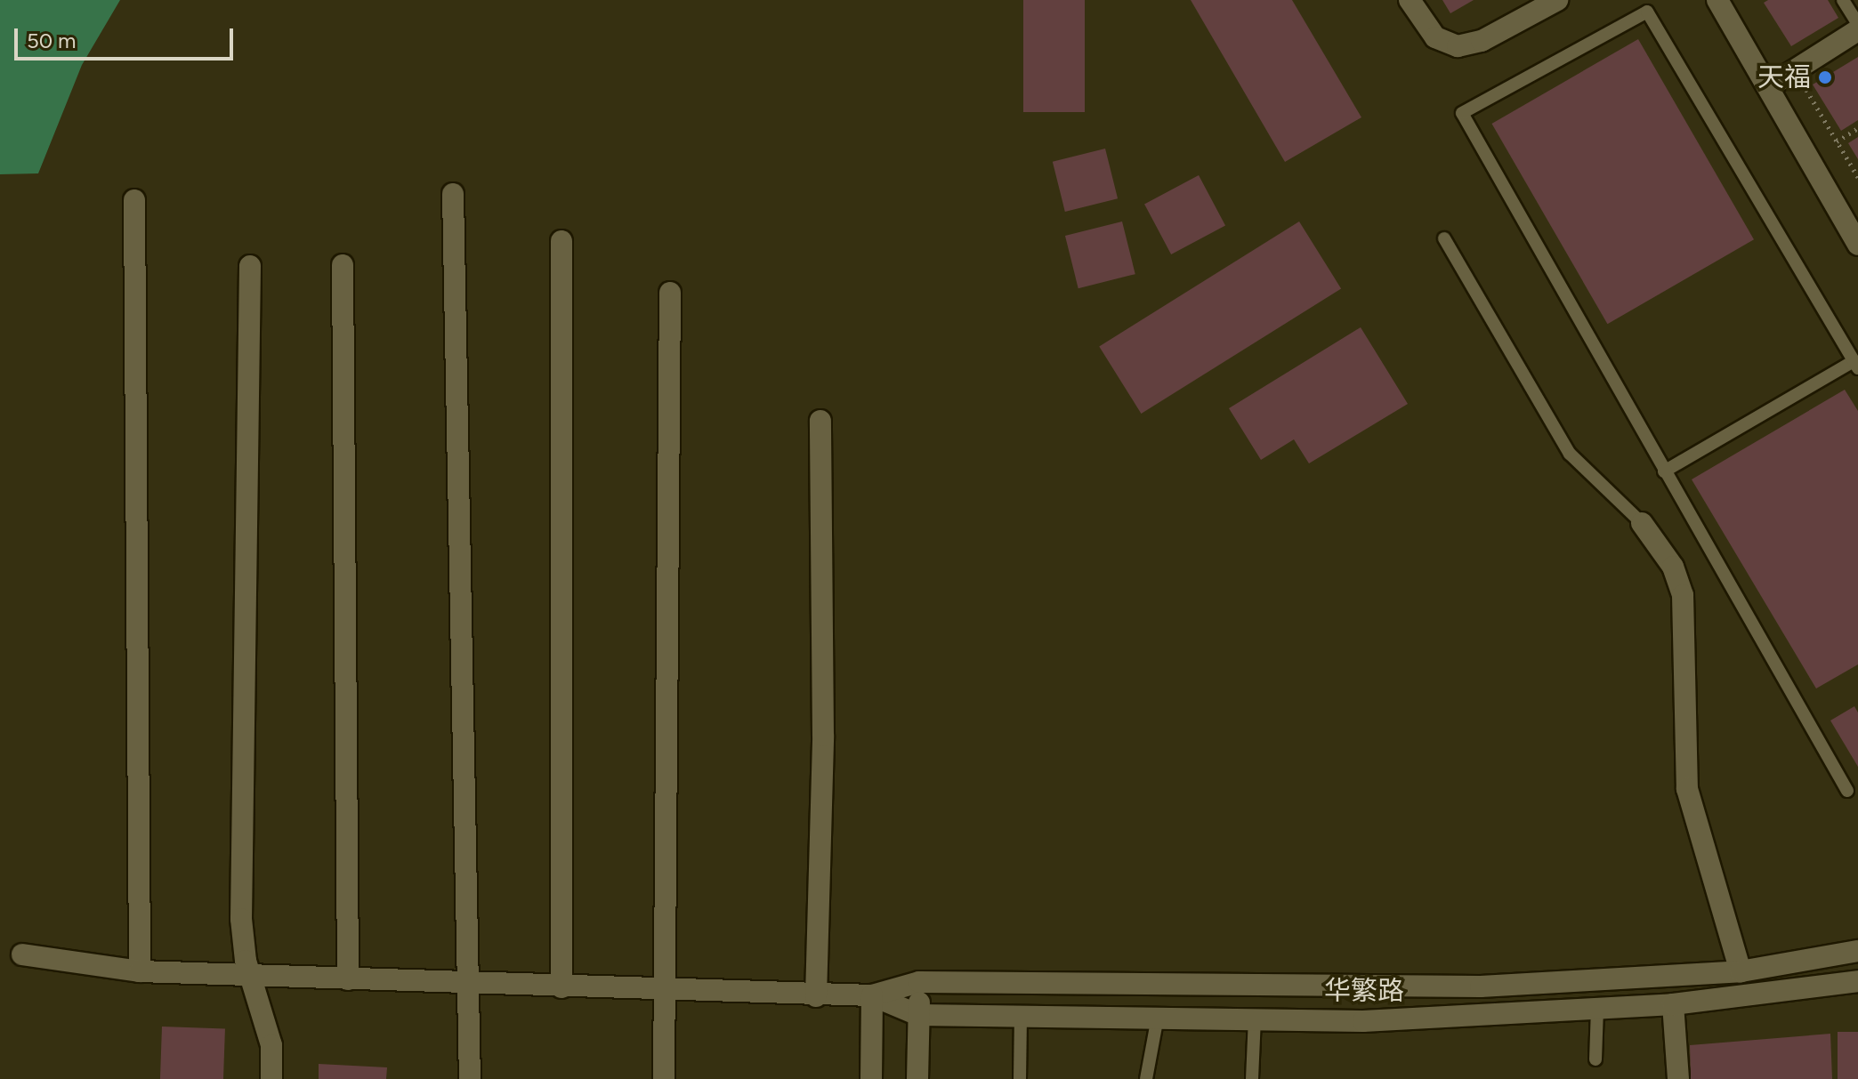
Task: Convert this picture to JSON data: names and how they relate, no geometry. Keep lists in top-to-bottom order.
{
  "streets": {
    "street": ["华繁路"]
  },
  "places": ["天福"],
  "scale_bar": "50 m"
}
